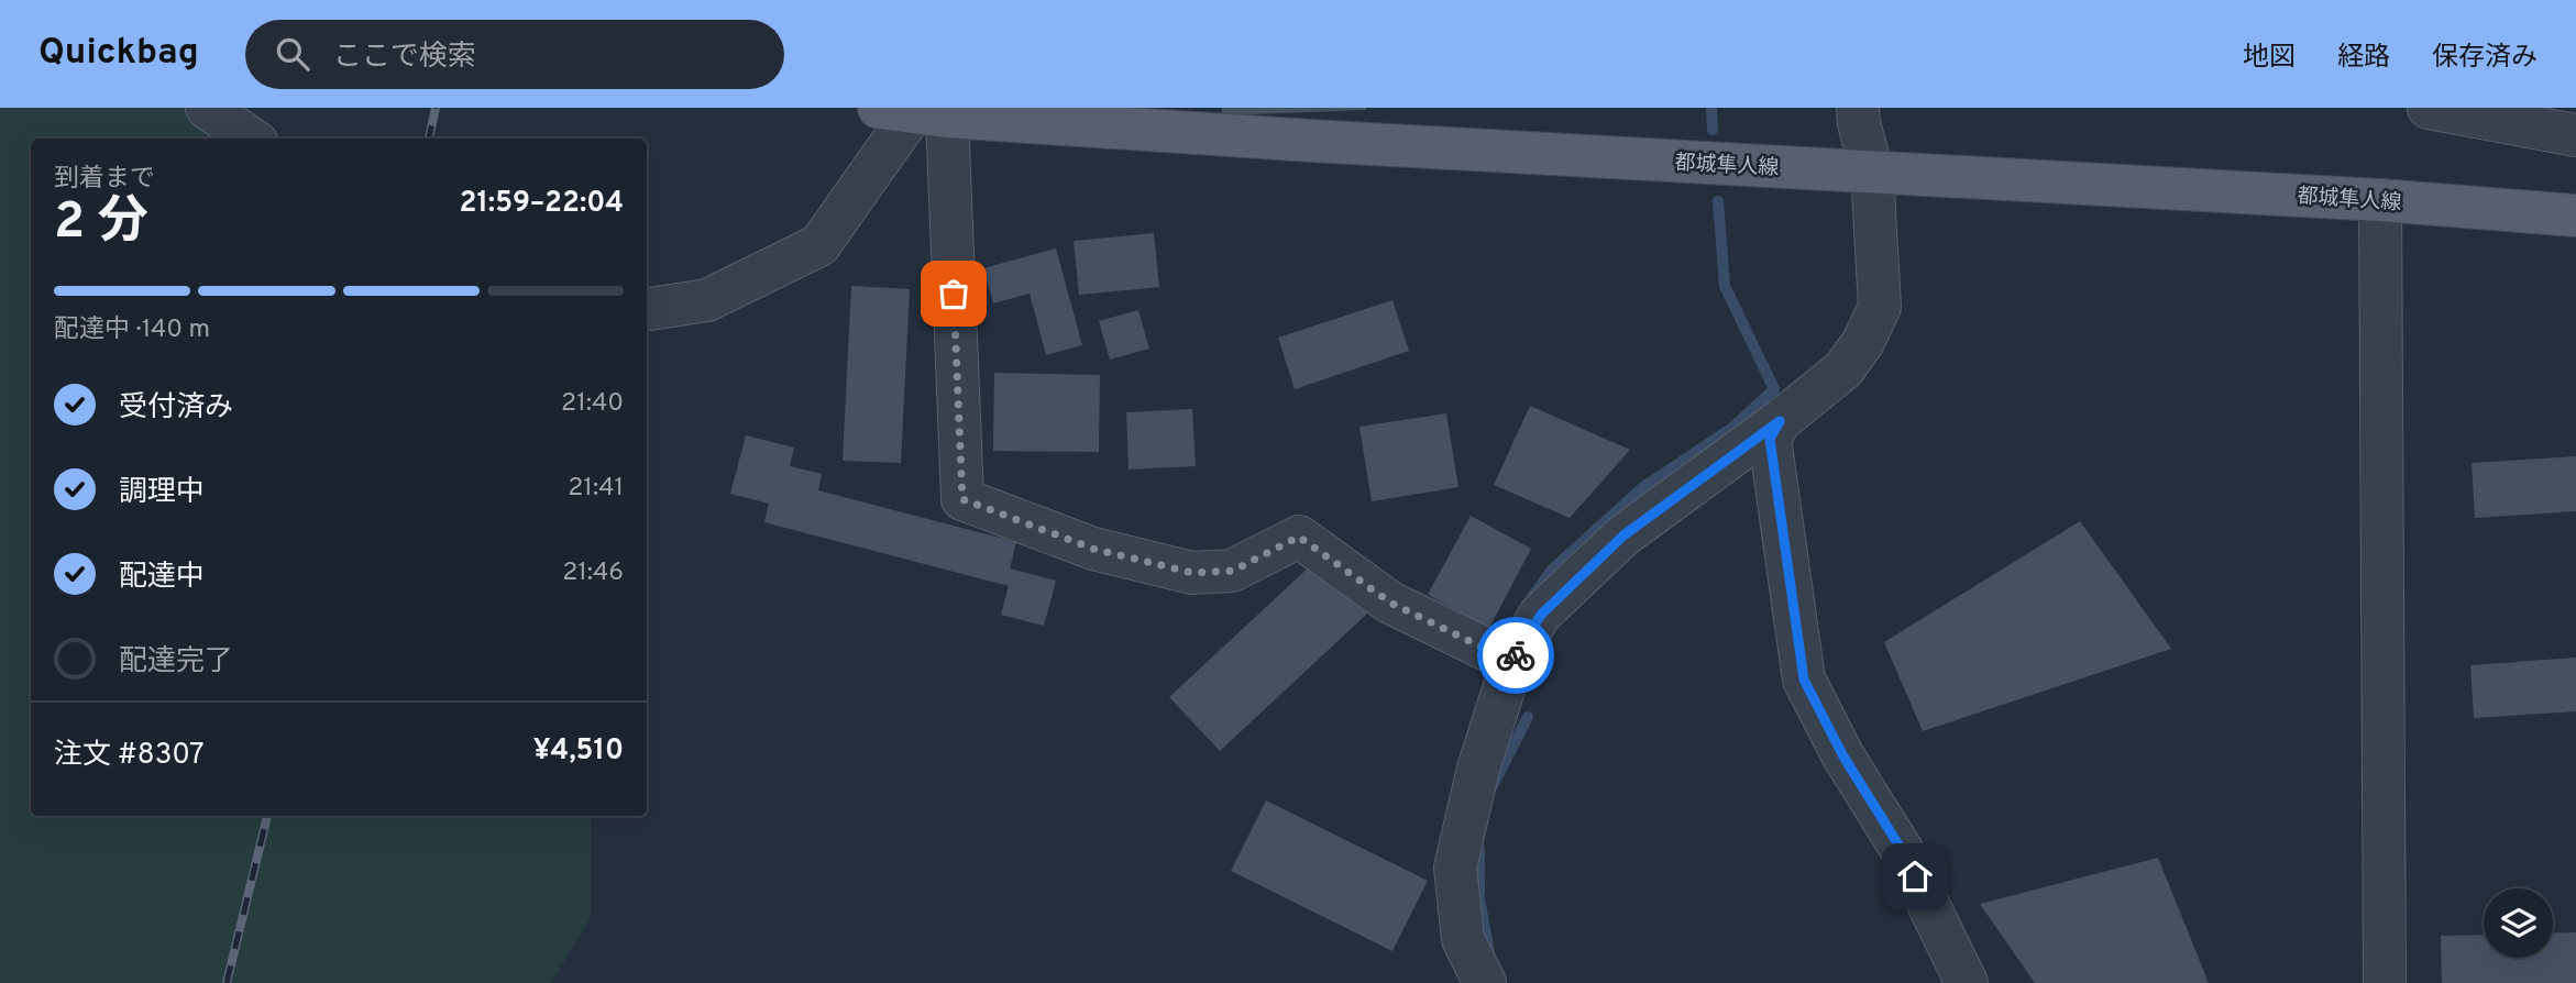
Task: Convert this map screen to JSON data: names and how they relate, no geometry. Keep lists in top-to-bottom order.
{
  "streets": {
    "main road": ["都城隼人線"]
  },
  "page": {
    "header": "Quickbag",
    "search": "ここで検索",
    "nav": ["地図", "経路", "保存済み"],
    "heading": ["2 分", "到着まで", "21:59–22:04"],
    "panel": ["注文 #8307", "¥4,510"],
    "bar": "配達中 · 140 m",
    "list": [
      ["受付済み", "21:40"],
      ["調理中", "21:41"],
      ["配達中", "21:46"],
      "配達完了"
    ]
  }
}
